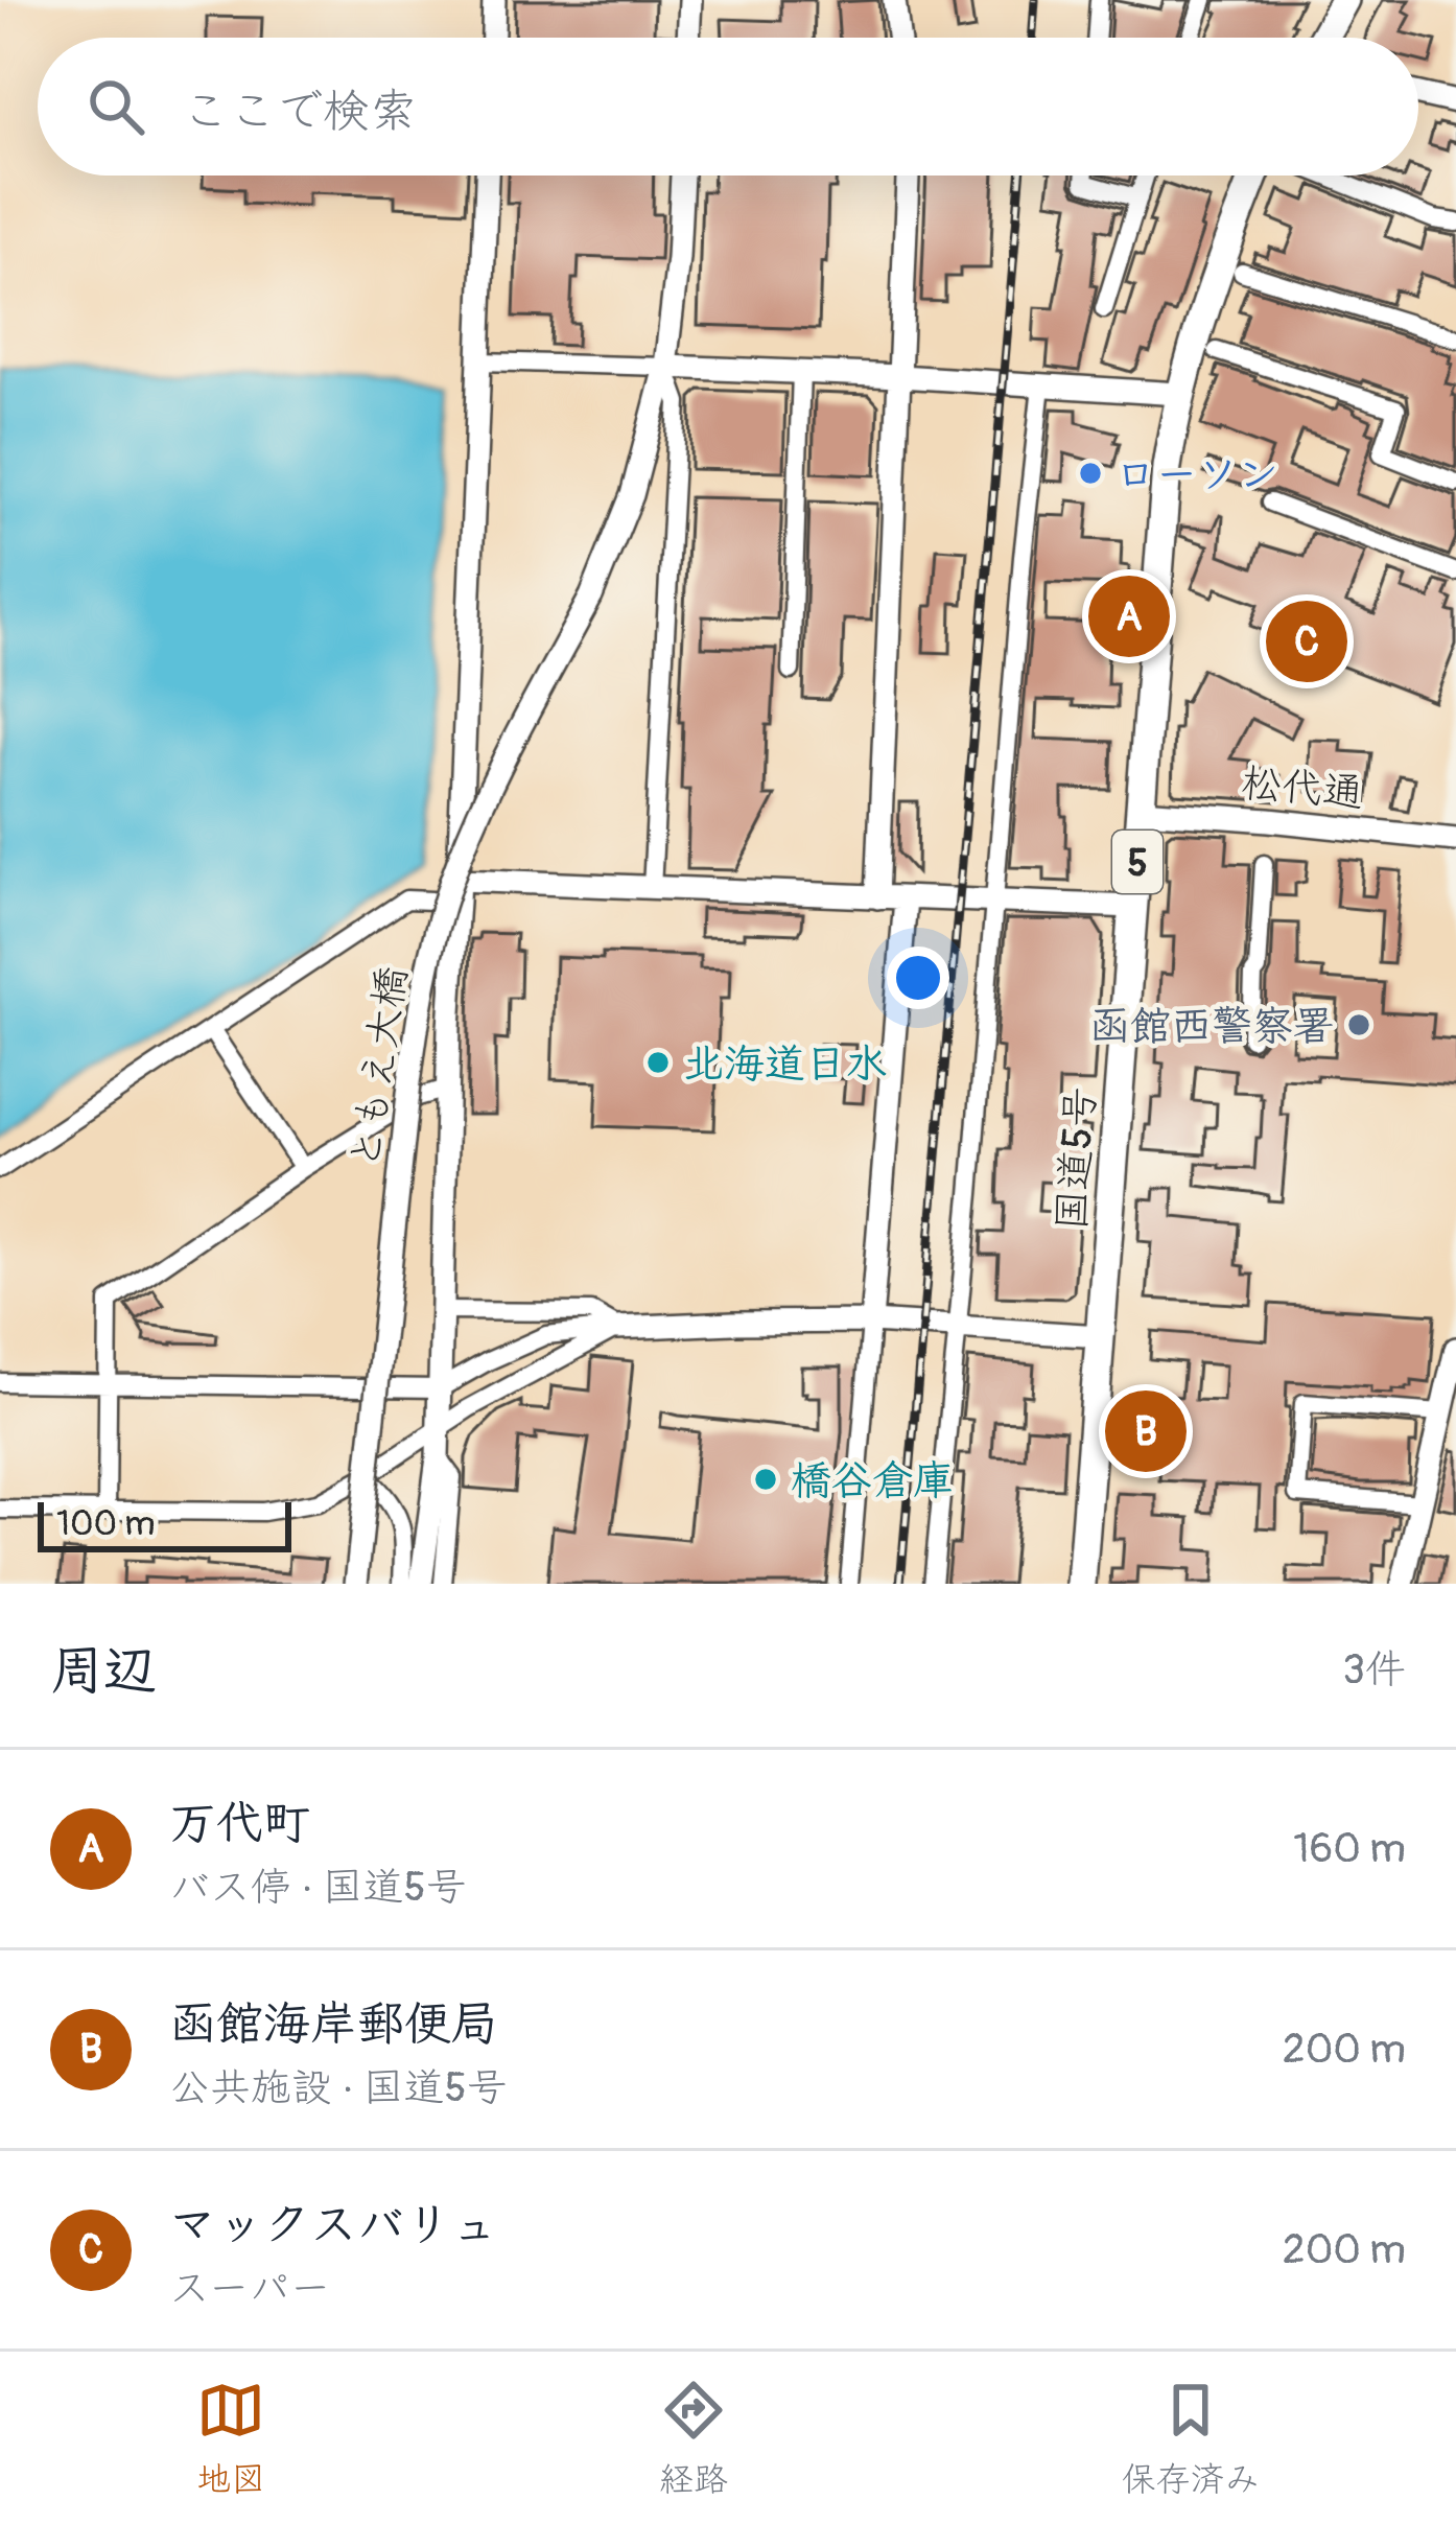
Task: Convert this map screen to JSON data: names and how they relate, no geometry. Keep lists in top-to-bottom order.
{
  "streets": {
    "highway": ["5", "国道5号"],
    "street": ["松代通", "ともえ大橋"]
  },
  "crossings": [
    ["松代通", "国道5号"]
  ],
  "places": [
    "ローソン",
    "函館西警察署",
    "北海道日水",
    "橋谷倉庫"
  ],
  "scale_bar": "100 m",
  "page": {
    "search": "ここで検索",
    "pins": ["A", "C", "B"],
    "scale": "100 m",
    "heading": ["周辺", "3件"],
    "list": [
      {
        "mark": "A",
        "name": "万代町",
        "note": "バス停 · 国道5号",
        "value": "160 m"
      },
      {
        "mark": "B",
        "name": "函館海岸郵便局",
        "note": "公共施設 · 国道5号",
        "value": "200 m"
      },
      {
        "mark": "C",
        "name": "マックスバリュ",
        "note": "スーパー",
        "value": "200 m"
      }
    ],
    "nav": ["地図", "経路", "保存済み"]
  }
}
